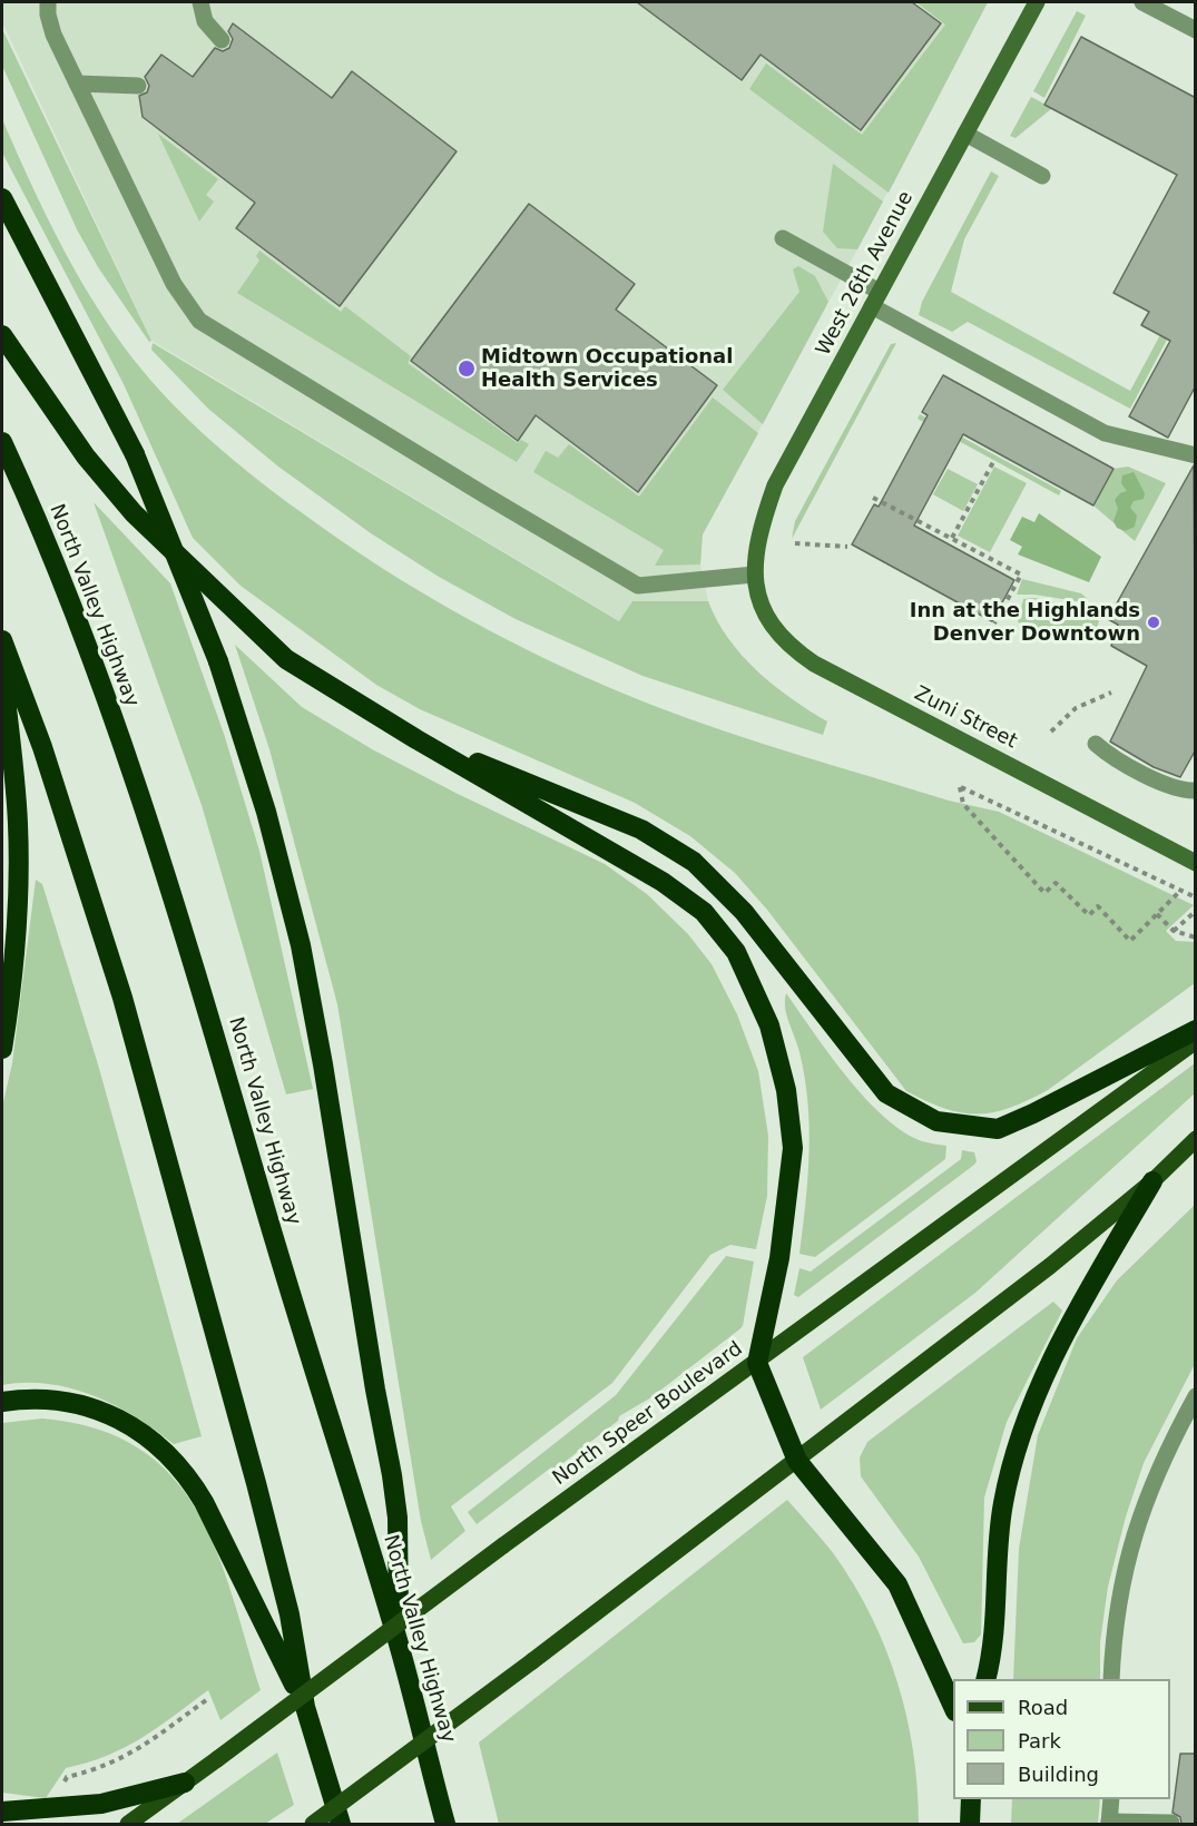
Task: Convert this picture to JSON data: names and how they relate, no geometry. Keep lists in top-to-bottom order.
{
  "streets": {
    "highway": ["North Valley Highway"],
    "main road": ["North Speer Boulevard"],
    "street": ["West 26th Avenue", "Zuni Street"]
  },
  "crossings": [
    ["West 26th Avenue", "Zuni Street"]
  ],
  "places": ["Midtown Occupational Health Services", "Inn at the Highlands Denver Downtown"],
  "legend": ["Road", "Park", "Building"]
}
